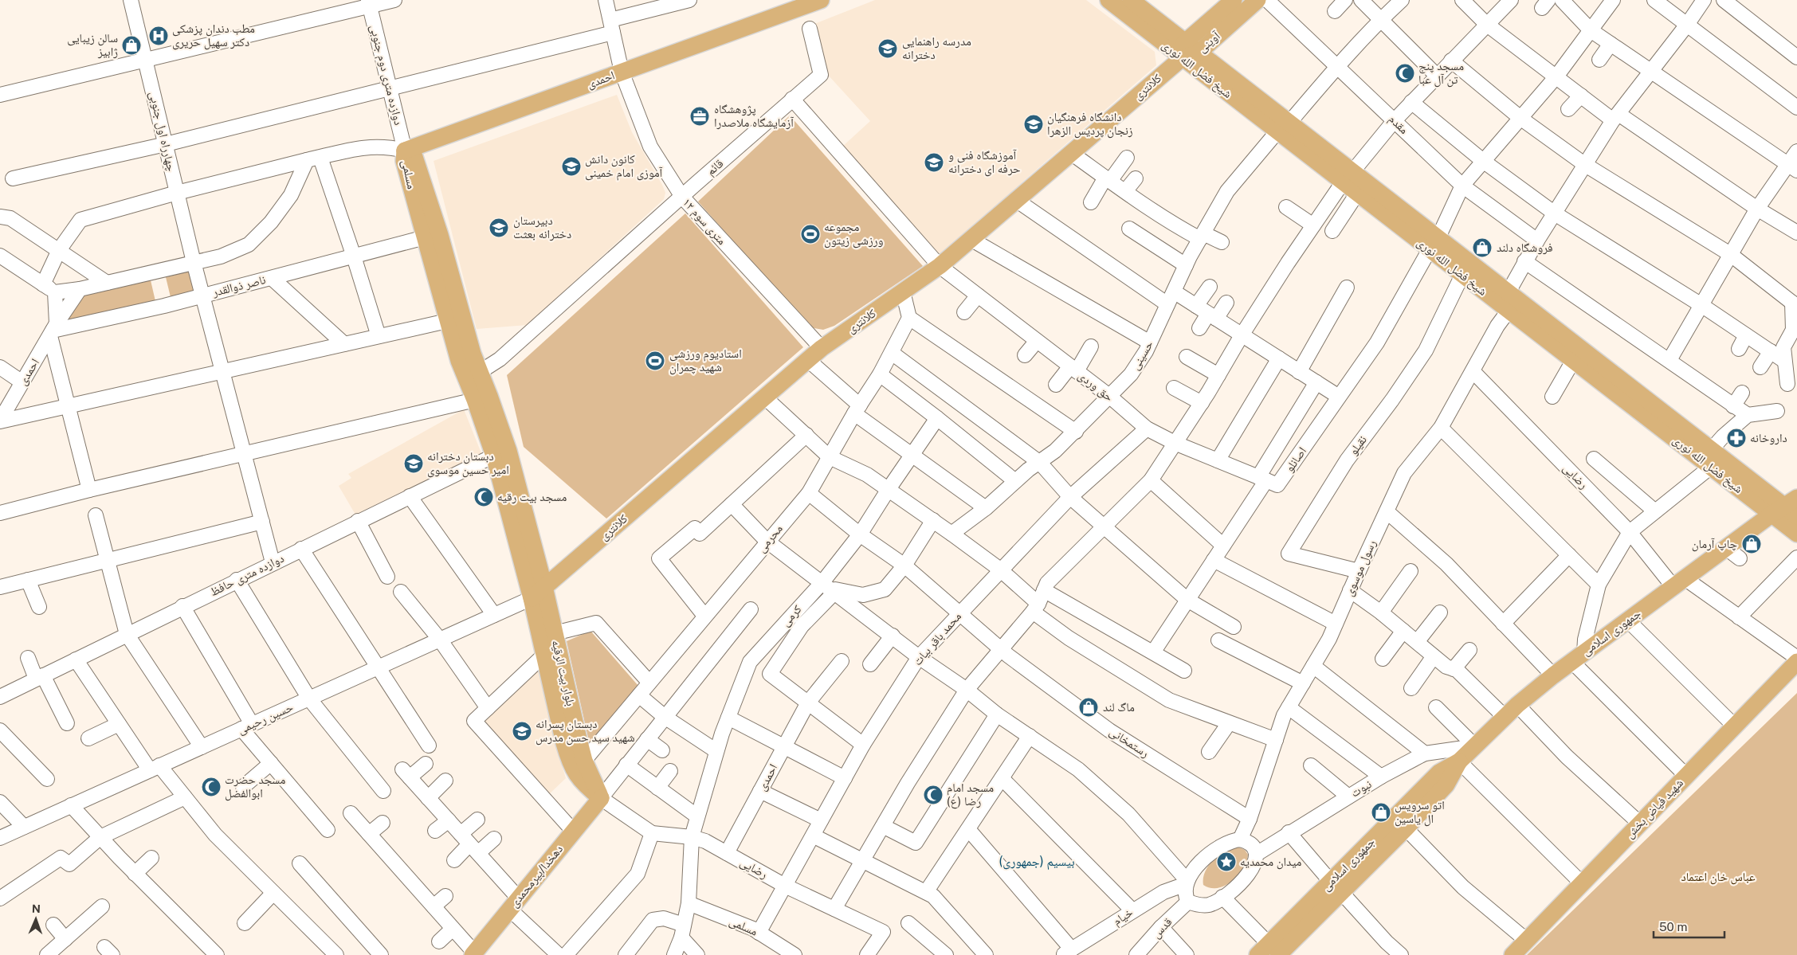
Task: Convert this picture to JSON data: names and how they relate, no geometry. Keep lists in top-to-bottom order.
{
  "streets": {
    "main road": [
      "آوینی",
      "شیخ فضل الله نوری",
      "احمدی",
      "کلانتری",
      "مسلمی",
      "جمهوری اسلامی",
      "بلوار بیت الرقیه",
      "شهید فیاض بخش",
      "دهخدا/پیرمحمدی"
    ],
    "street": [
      "دوازده متری دوم جنوبی",
      "مقدم",
      "چهارراه اول جنوبی",
      "قائم",
      "۱۲ متری سوم",
      "ناصر ذوالقدر",
      "حسینی",
      "حق وردی",
      "نقیلو",
      "اصانلو",
      "رضایی",
      "محرمی",
      "رسول موسوی",
      "دوازده متری حافظ",
      "کرمی",
      "محمد باقر بیات",
      "حسین رحیمی",
      "رستمخانی",
      "نبوت",
      "خیام",
      "قدس"
    ]
  },
  "crossings": [
    ["آوینی", "شیخ فضل الله نوری"],
    ["آوینی", "کلانتری"],
    ["شیخ فضل الله نوری", "کلانتری"],
    ["شیخ فضل الله نوری", "حسینی"],
    ["شیخ فضل الله نوری", "نقیلو"],
    ["شیخ فضل الله نوری", "اصانلو"],
    ["شیخ فضل الله نوری", "رسول موسوی"],
    ["شیخ فضل الله نوری", "جمهوری اسلامی"],
    ["دوازده متری دوم جنوبی", "احمدی"],
    ["دوازده متری دوم جنوبی", "مسلمی"],
    ["احمدی", "مسلمی"],
    ["احمدی", "۱۲ متری سوم"],
    ["احمدی", "ناصر ذوالقدر"],
    ["احمدی", "رضایی"],
    ["کلانتری", "۱۲ متری سوم"],
    ["کلانتری", "حق وردی"],
    ["کلانتری", "بلوار بیت الرقیه"],
    ["کلانتری", "حسین رحیمی"],
    ["مقدم", "حسینی"],
    ["مقدم", "اصانلو"],
    ["چهارراه اول جنوبی", "ناصر ذوالقدر"],
    ["چهارراه اول جنوبی", "دوازده متری حافظ"],
    ["قائم", "مسلمی"],
    ["قائم", "۱۲ متری سوم"],
    ["قائم", "بلوار بیت الرقیه"],
    ["مسلمی", "ناصر ذوالقدر"],
    ["مسلمی", "کرمی"],
    ["مسلمی", "محمد باقر بیات"],
    ["مسلمی", "بلوار بیت الرقیه"],
    ["حسینی", "حق وردی"],
    ["حق وردی", "اصانلو"],
    ["حق وردی", "محمد باقر بیات"],
    ["نقیلو", "رسول موسوی"],
    ["رضایی", "رسول موسوی"],
    ["رضایی", "کرمی"],
    ["رضایی", "جمهوری اسلامی"],
    ["رضایی", "محمد باقر بیات"],
    ["رضایی", "بلوار بیت الرقیه"],
    ["رضایی", "دهخدا/پیرمحمدی"],
    ["محرمی", "بلوار بیت الرقیه"],
    ["محرمی", "رستمخانی"],
    ["رسول موسوی", "رستمخانی"],
    ["دوازده متری حافظ", "بلوار بیت الرقیه"],
    ["کرمی", "رستمخانی"],
    ["جمهوری اسلامی", "نبوت"],
    ["محمد باقر بیات", "رستمخانی"],
    ["بلوار بیت الرقیه", "حسین رحیمی"],
    ["بلوار بیت الرقیه", "دهخدا/پیرمحمدی"]
  ],
  "districts": ["(بیسیم (جمهوری"],
  "parks": ["عباس خان اعتماد"],
  "places": {
    "hospital": ["مطب دندان پزشکی دکتر سهیل حریری"],
    "shop": [
      "سالن زیبایی ژابیز",
      "فروشگاه دلند",
      "چاپ آرمان",
      "ماگ لند",
      "اتو سرویس ال یاسین"
    ],
    "school or university": [
      "مدرسه راهنمایی دخترانه",
      "دانشگاه فرهنگیان زنجان پردیس الزهرا",
      "آموزشگاه فنی و حرفه ای دخترانه",
      "کانون دانش آموزی امام خمینی",
      "دبیرستان دخترانه بعثت",
      "دبستان دخترانه امیر حسین موسوی",
      "دبستان پسرانه شهید سید حسن مدرس"
    ],
    "mosque": [
      "مسجد پنج تن آل عبا",
      "مسجد بیت رقیه",
      "مسجد حضرت ابوالفضل",
      "مسجد امام رضا (ع)"
    ],
    "office": ["پژوهشگاه آزمایشگاه ملاصدرا"],
    "sports": ["مجموعه ورزشی زیتون", "استادیوم ورزشی شهید چمران"],
    "pharmacy": ["داروخانه"],
    "place": ["میدان محمدیه"]
  },
  "scale_bar": "50 m",
  "north": "top"
}
